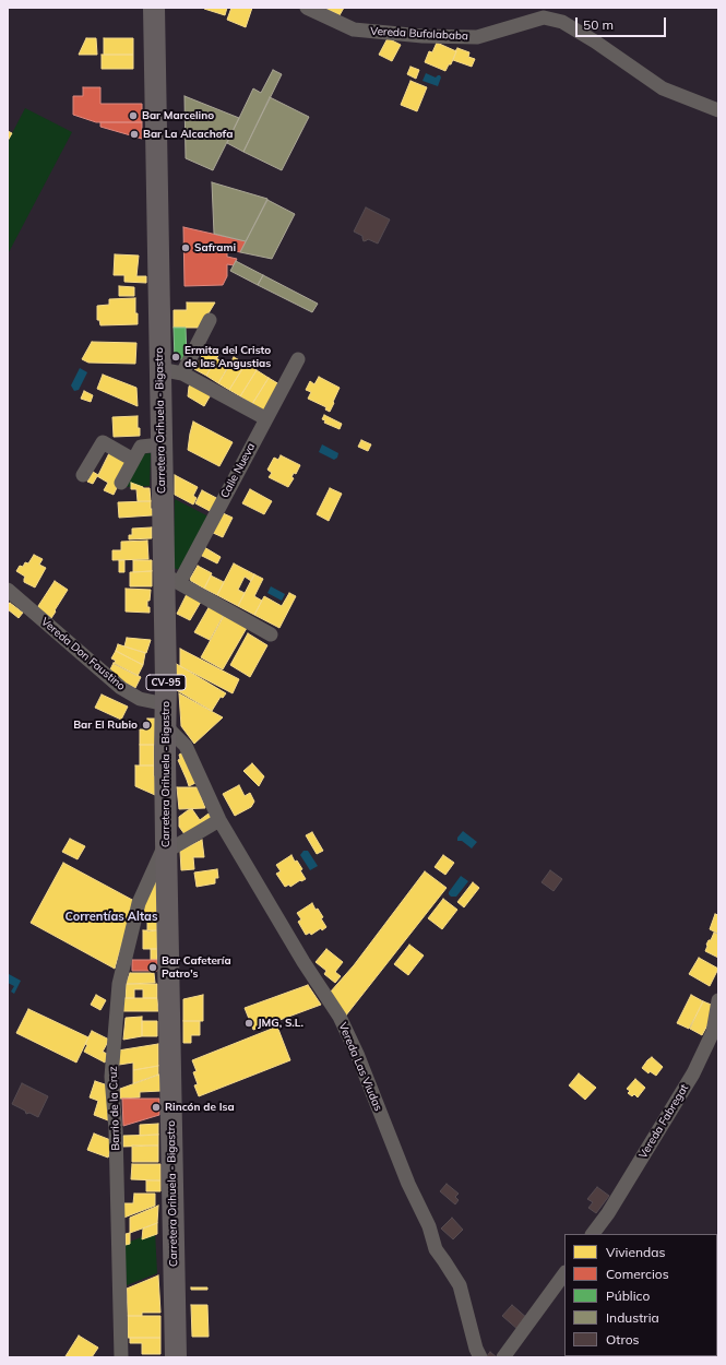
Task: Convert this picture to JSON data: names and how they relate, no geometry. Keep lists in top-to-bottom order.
{
  "streets": {
    "main road": ["Carretera Orihuela - Bigastro", "CV-95"],
    "street": [
      "Vereda Bufalababa",
      "Calle Nueva",
      "Vereda Don Faustino",
      "Vereda Las Viudas",
      "Barrio de la Cruz",
      "Vereda Fabregat"
    ]
  },
  "crossings": [
    ["Carretera Orihuela - Bigastro", "Calle Nueva"],
    ["Carretera Orihuela - Bigastro", "Vereda Don Faustino"],
    ["Carretera Orihuela - Bigastro", "Vereda Las Viudas"],
    ["Carretera Orihuela - Bigastro", "Barrio de la Cruz"],
    ["Vereda Don Faustino", "Vereda Las Viudas"]
  ],
  "districts": ["Correntías Altas"],
  "places": [
    "Bar Marcelino",
    "Bar La Alcachofa",
    "Saframi",
    "Ermita del Cristo de las Angustias",
    "Bar El Rubio",
    "Bar Cafetería Patro's",
    "JMG, S.L.",
    "Rincón de Isa"
  ],
  "legend": [
    "Viviendas",
    "Comercios",
    "Público",
    "Industria",
    "Otros"
  ],
  "scale_bar": "50 m"
}
